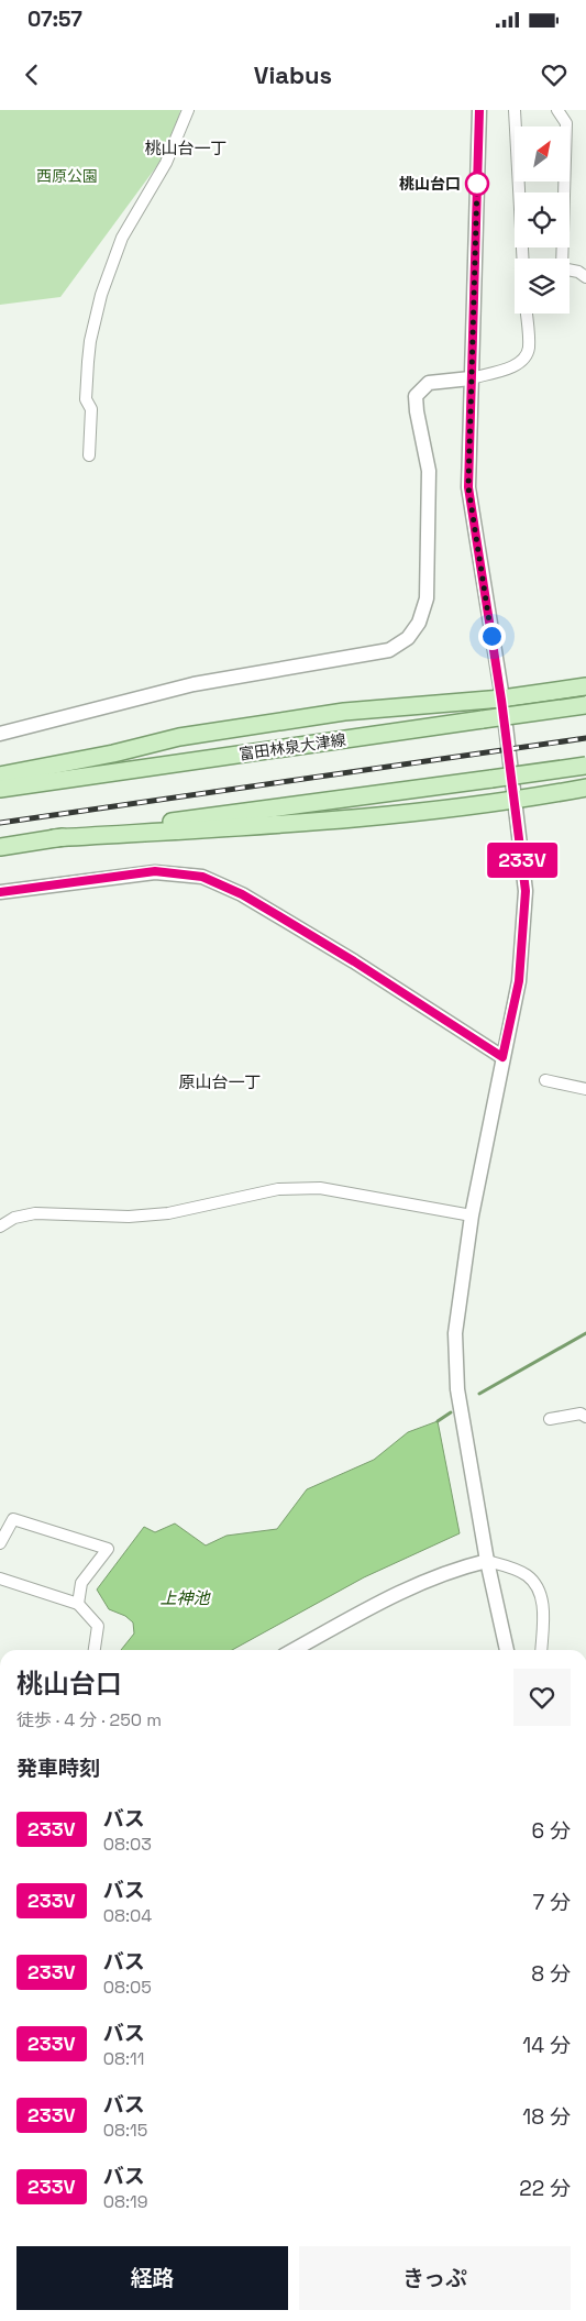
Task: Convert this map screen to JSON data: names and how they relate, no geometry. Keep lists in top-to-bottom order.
{
  "streets": {
    "main road": ["富田林泉大津線"]
  },
  "districts": ["桃山台一丁", "原山台一丁"],
  "water": ["上神池"],
  "parks": ["西原公園"],
  "places": ["桃山台口"],
  "lines": ["bus line 233V"],
  "north": "top right",
  "page": {
    "status": "07:57",
    "header": "Viabus",
    "on_map": "233V",
    "heading": [
      ["桃山台口", "徒歩 · 4 分 · 250 m"],
      "発車時刻"
    ],
    "list": [
      {
        "mark": "233V",
        "name": "バス",
        "note": "08:03",
        "value": "6 分"
      },
      {
        "mark": "233V",
        "name": "バス",
        "note": "08:04",
        "value": "7 分"
      },
      {
        "mark": "233V",
        "name": "バス",
        "note": "08:05",
        "value": "8 分"
      },
      {
        "mark": "233V",
        "name": "バス",
        "note": "08:11",
        "value": "14 分"
      },
      {
        "mark": "233V",
        "name": "バス",
        "note": "08:15",
        "value": "18 分"
      },
      {
        "mark": "233V",
        "name": "バス",
        "note": "08:19",
        "value": "22 分"
      }
    ],
    "buttons": ["経路", "きっぷ"]
  }
}
